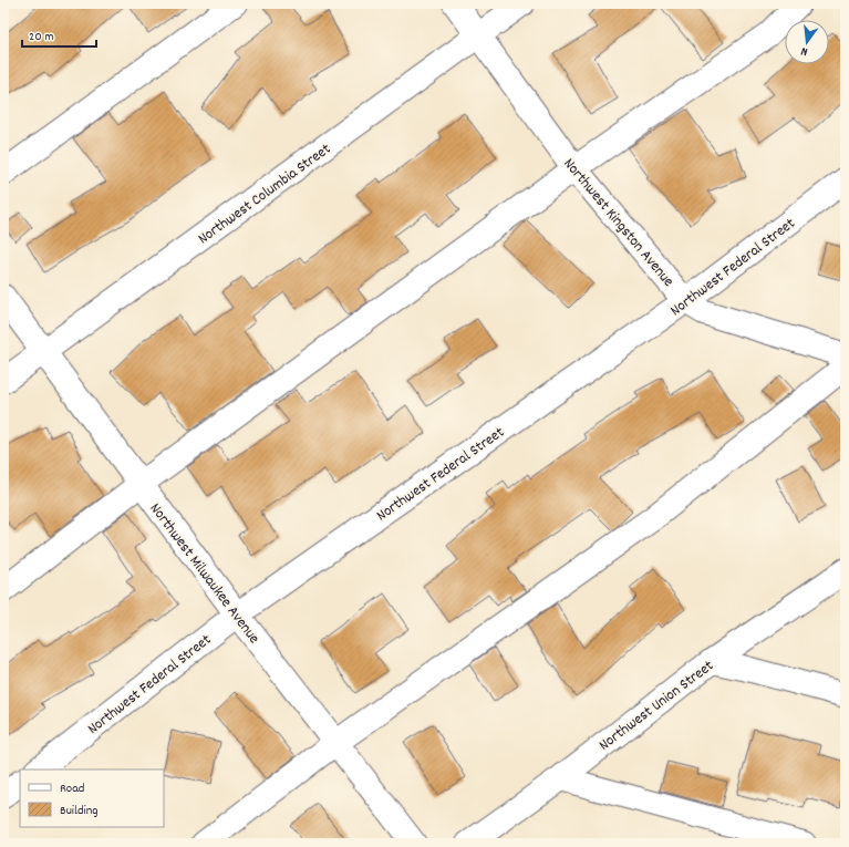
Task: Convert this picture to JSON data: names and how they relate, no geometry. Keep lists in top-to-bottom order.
{
  "streets": {
    "street": [
      "Northwest Columbia Street",
      "Northwest Kingston Avenue",
      "Northwest Federal Street",
      "Northwest Milwaukee Avenue",
      "Northwest Union Street"
    ]
  },
  "crossings": [
    ["Northwest Columbia Street", "Northwest Kingston Avenue"],
    ["Northwest Columbia Street", "Northwest Milwaukee Avenue"],
    ["Northwest Kingston Avenue", "Northwest Federal Street"],
    ["Northwest Federal Street", "Northwest Milwaukee Avenue"]
  ],
  "legend": ["Road", "Building"],
  "scale_bar": "20 m",
  "north": "bottom"
}
